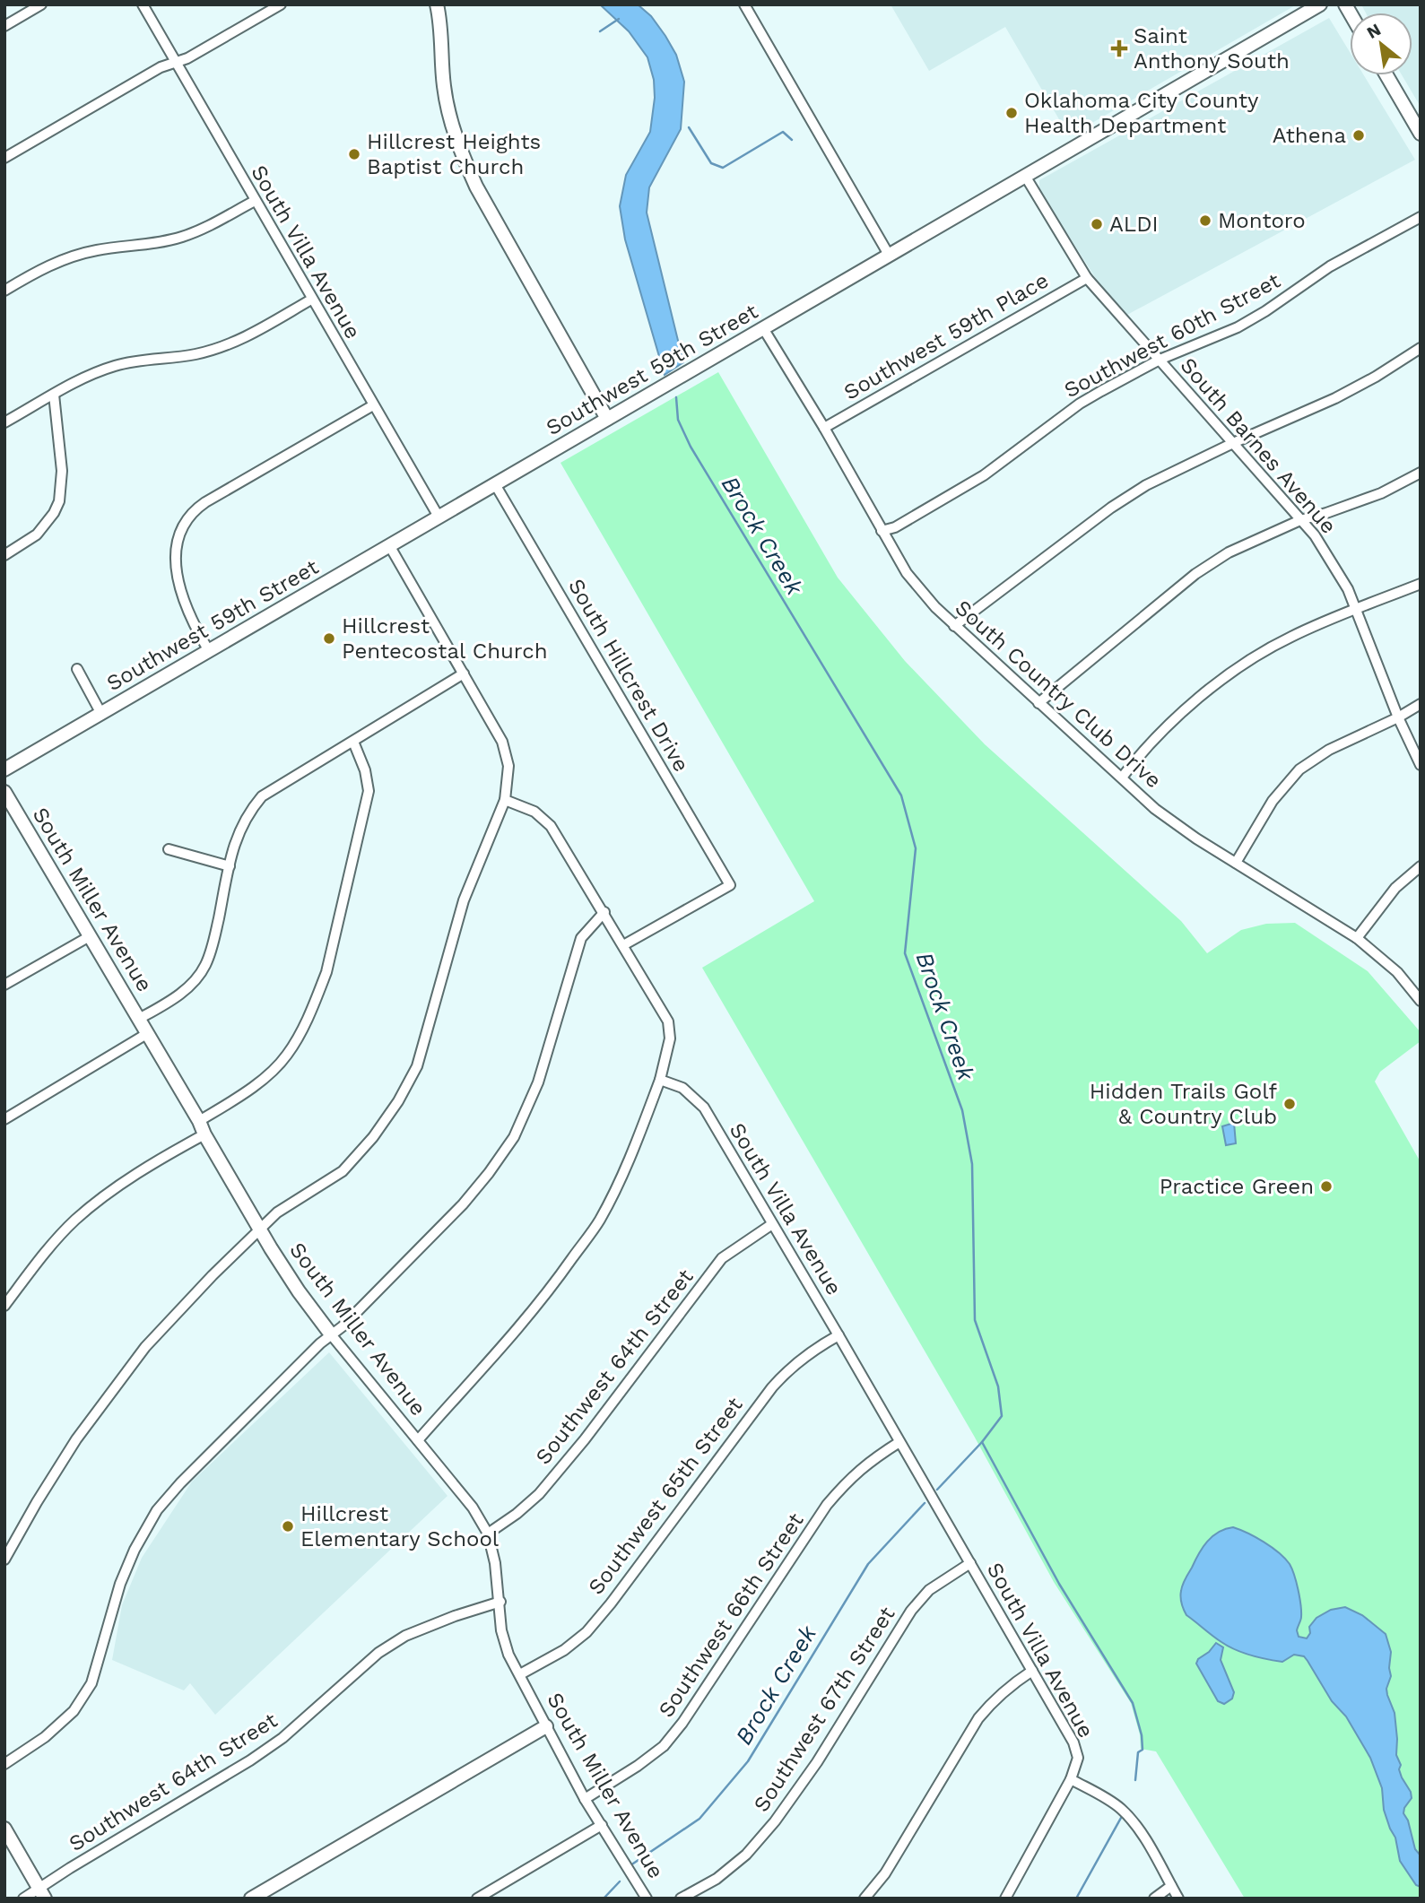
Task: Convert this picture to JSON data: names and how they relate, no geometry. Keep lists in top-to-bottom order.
{
  "streets": {
    "main road": ["Southwest 59th Street", "South Miller Avenue"],
    "street": [
      "South Villa Avenue",
      "Southwest 60th Street",
      "Southwest 59th Place",
      "South Barnes Avenue",
      "South Hillcrest Drive",
      "South Country Club Drive",
      "Southwest 64th Street",
      "Southwest 65th Street",
      "Southwest 66th Street",
      "Southwest 67th Street"
    ]
  },
  "crossings": [
    ["South Villa Avenue", "Southwest 59th Street"],
    ["South Villa Avenue", "Southwest 64th Street"],
    ["South Villa Avenue", "Southwest 65th Street"],
    ["South Villa Avenue", "Southwest 66th Street"],
    ["South Villa Avenue", "Southwest 67th Street"],
    ["Southwest 60th Street", "South Barnes Avenue"],
    ["Southwest 60th Street", "South Country Club Drive"],
    ["Southwest 59th Place", "South Barnes Avenue"],
    ["Southwest 59th Place", "South Country Club Drive"],
    ["Southwest 59th Street", "South Barnes Avenue"],
    ["Southwest 59th Street", "South Hillcrest Drive"],
    ["Southwest 59th Street", "South Country Club Drive"],
    ["South Miller Avenue", "Southwest 64th Street"],
    ["South Miller Avenue", "Southwest 65th Street"],
    ["South Miller Avenue", "Southwest 66th Street"]
  ],
  "water": ["Brock Creek"],
  "places": {
    "health": ["Saint Anthony South"],
    "other": [
      "Oklahoma City County Health Department",
      "Athena",
      "Hillcrest Heights Baptist Church",
      "Montoro",
      "ALDI",
      "Hillcrest Pentecostal Church",
      "Hidden Trails Golf & Country Club",
      "Practice Green",
      "Hillcrest Elementary School"
    ]
  },
  "north": "top left"
}
